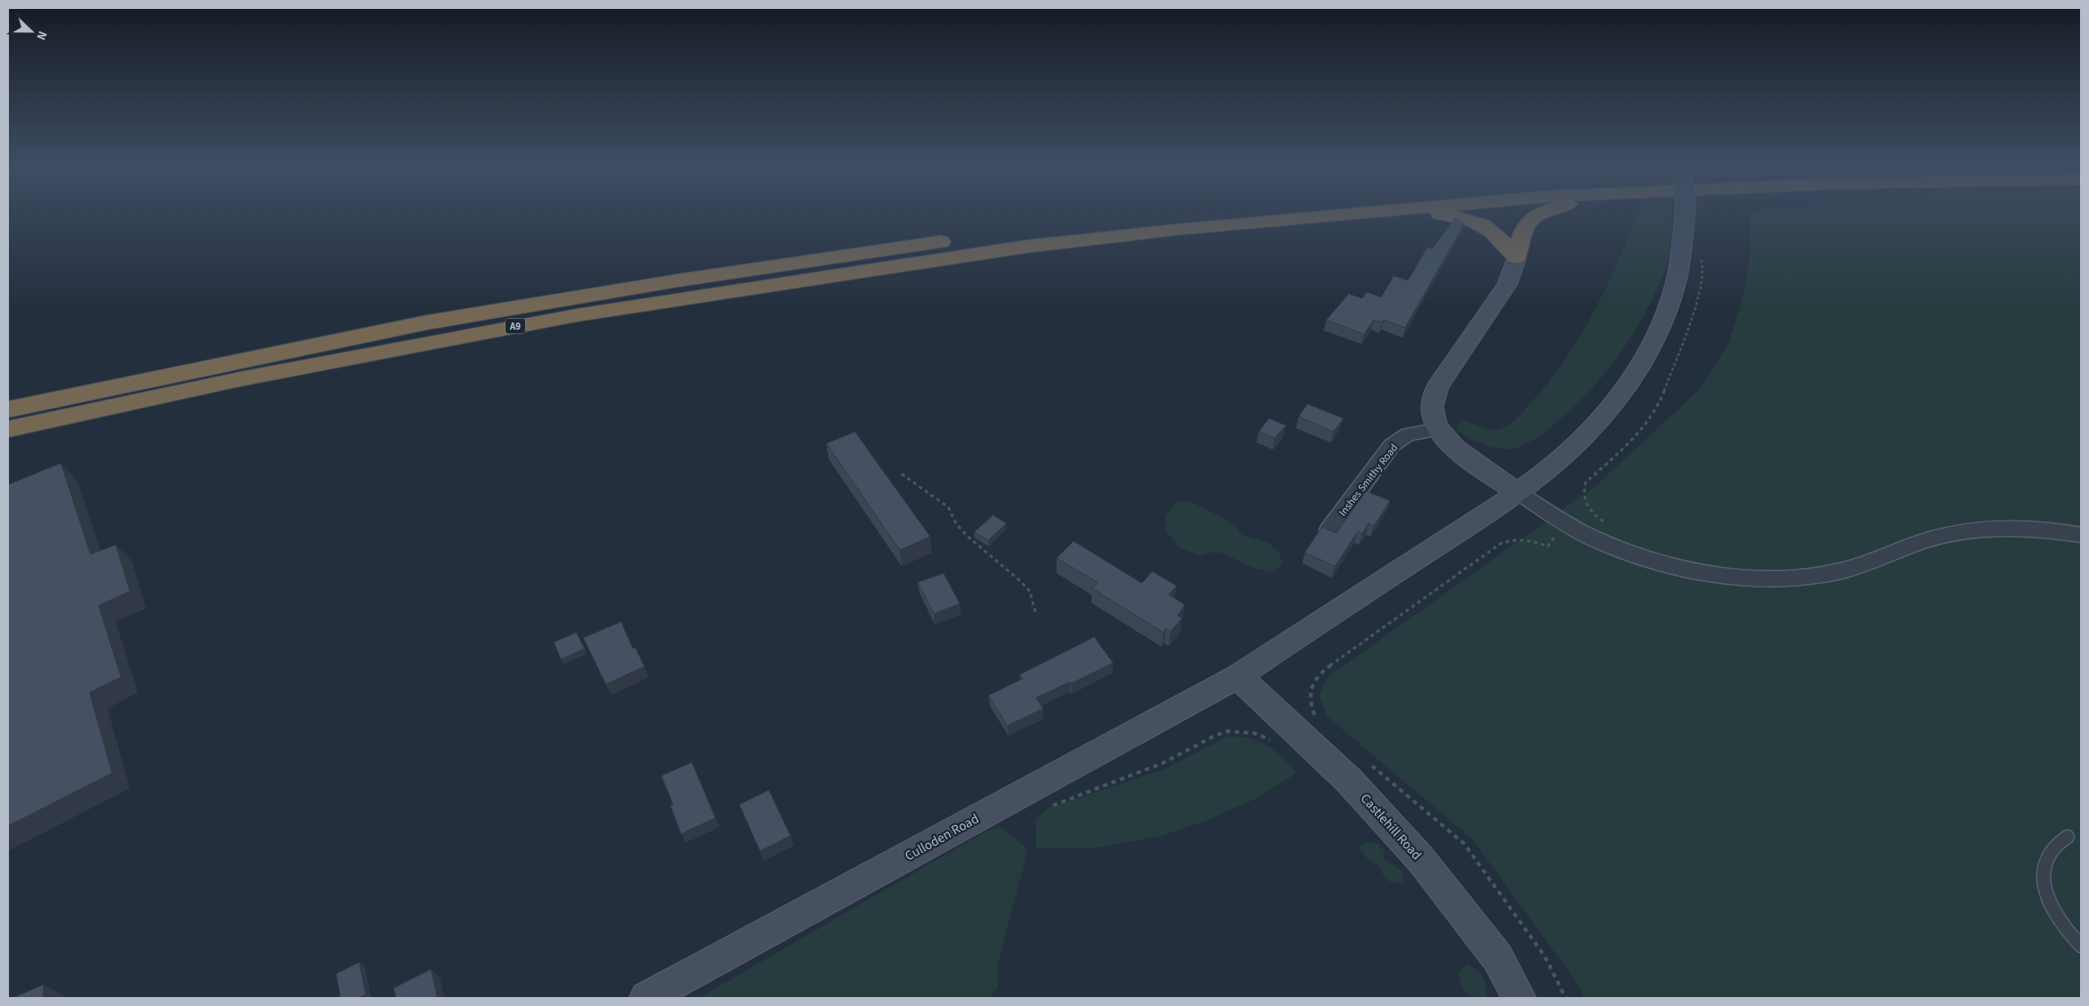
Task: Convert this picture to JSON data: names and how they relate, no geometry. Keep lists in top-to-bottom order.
{
  "streets": {
    "highway": ["A9"],
    "main road": ["Castlehill Road", "Culloden Road"],
    "street": ["Inshes Smithy Road"]
  },
  "crossings": [
    ["Castlehill Road", "Culloden Road"]
  ],
  "north": "right"
}
